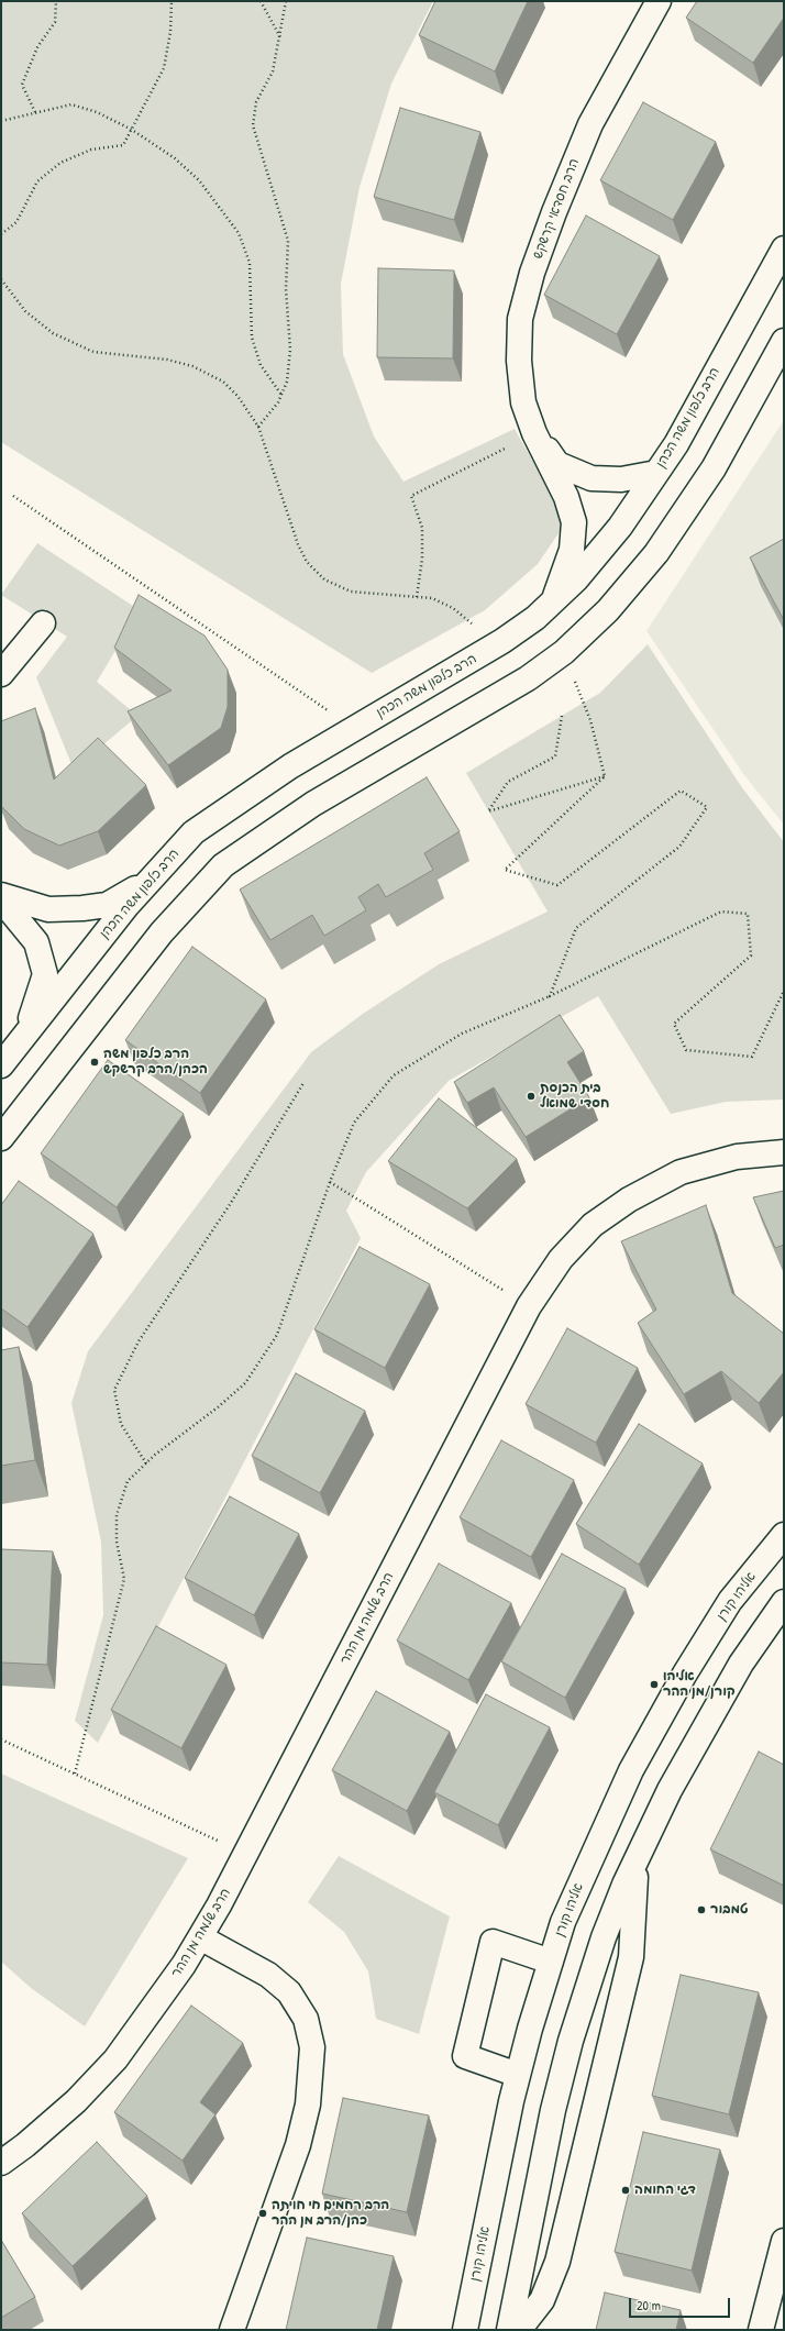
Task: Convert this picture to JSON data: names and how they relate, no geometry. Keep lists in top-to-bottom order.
{
  "streets": {
    "street": [
      "הרב חסדאי קרשקש",
      "הרב כלפון משה הכהן",
      "אליהו קורן",
      "הרב שלמה מן ההר"
    ]
  },
  "crossings": [
    ["הרב חסדאי קרשקש", "הרב כלפון משה הכהן"]
  ],
  "places": [
    "הרב כלפון משה הכהן/הרב קרשקש",
    "בית הכנסת חסדי שמואל",
    "אליהו קורן/מן ההר",
    "טמבור",
    "דגי החומה",
    "הרב רחמים חי חויתה כהן/הרב מן ההר"
  ],
  "scale_bar": "20 m"
}
